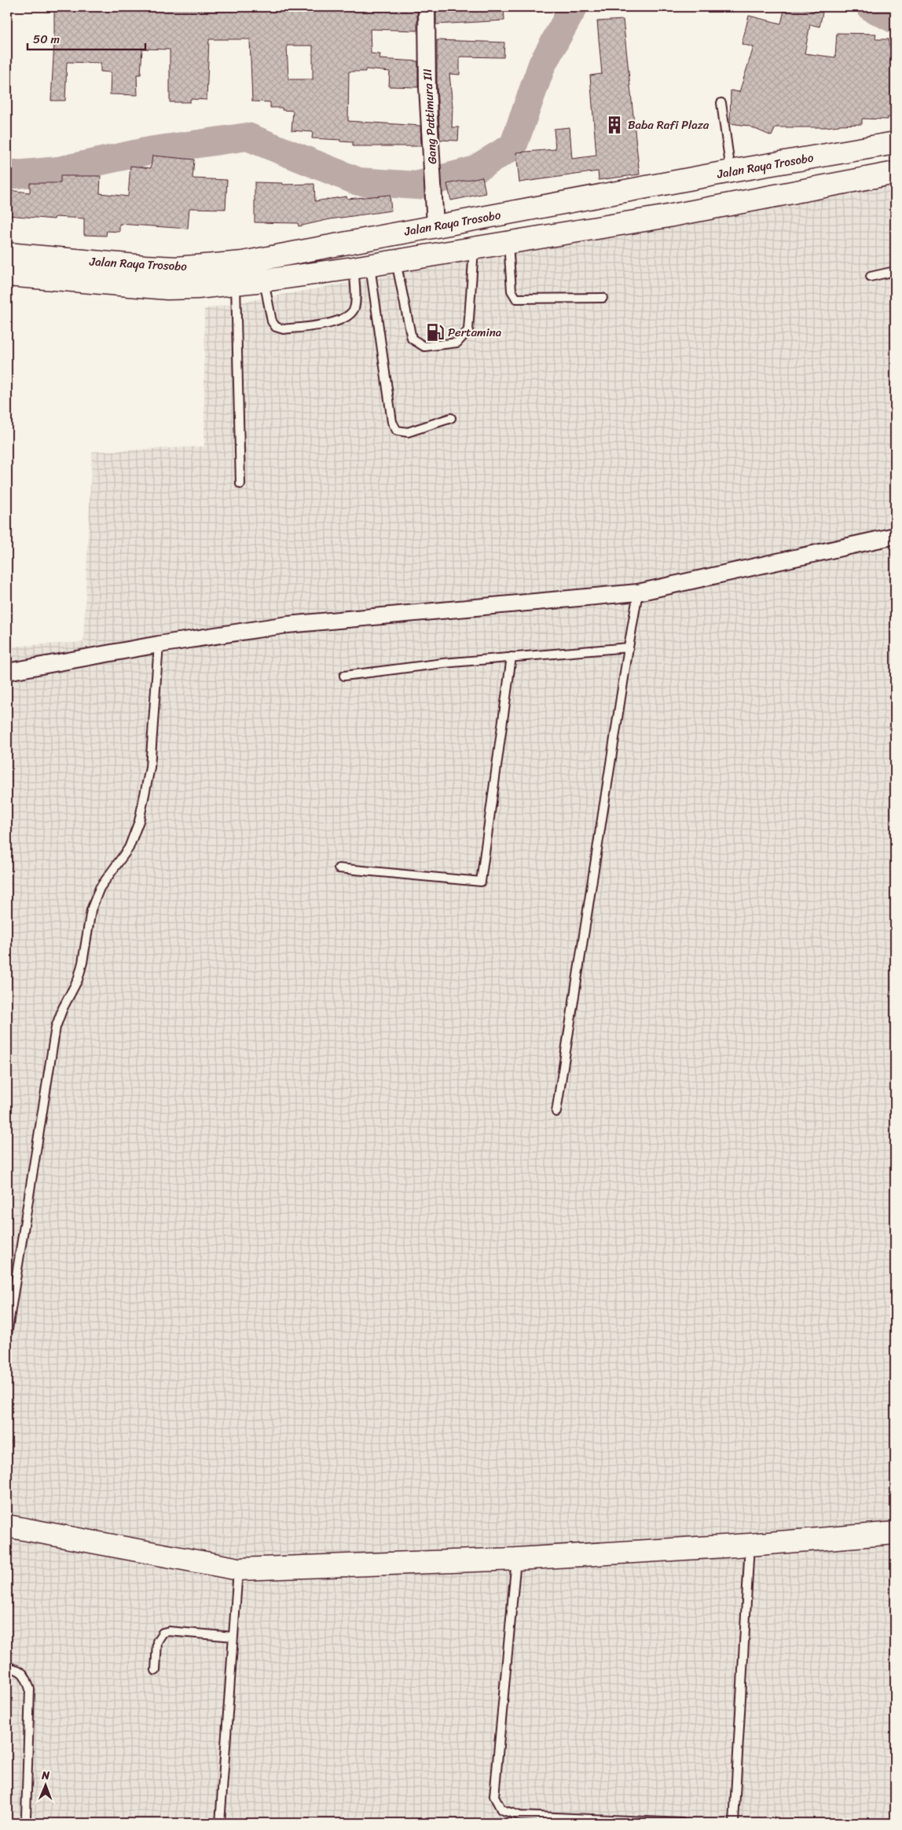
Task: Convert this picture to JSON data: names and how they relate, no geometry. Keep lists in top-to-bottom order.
{
  "streets": {
    "main road": ["Jalan Raya Trosobo"],
    "street": ["Gang Pattimura III"]
  },
  "crossings": [
    ["Gang Pattimura III", "Jalan Raya Trosobo"]
  ],
  "places": {
    "building": ["Baba Rafi Plaza"],
    "fuel station": ["Pertamina"]
  },
  "scale_bar": "50 m",
  "north": "top"
}
